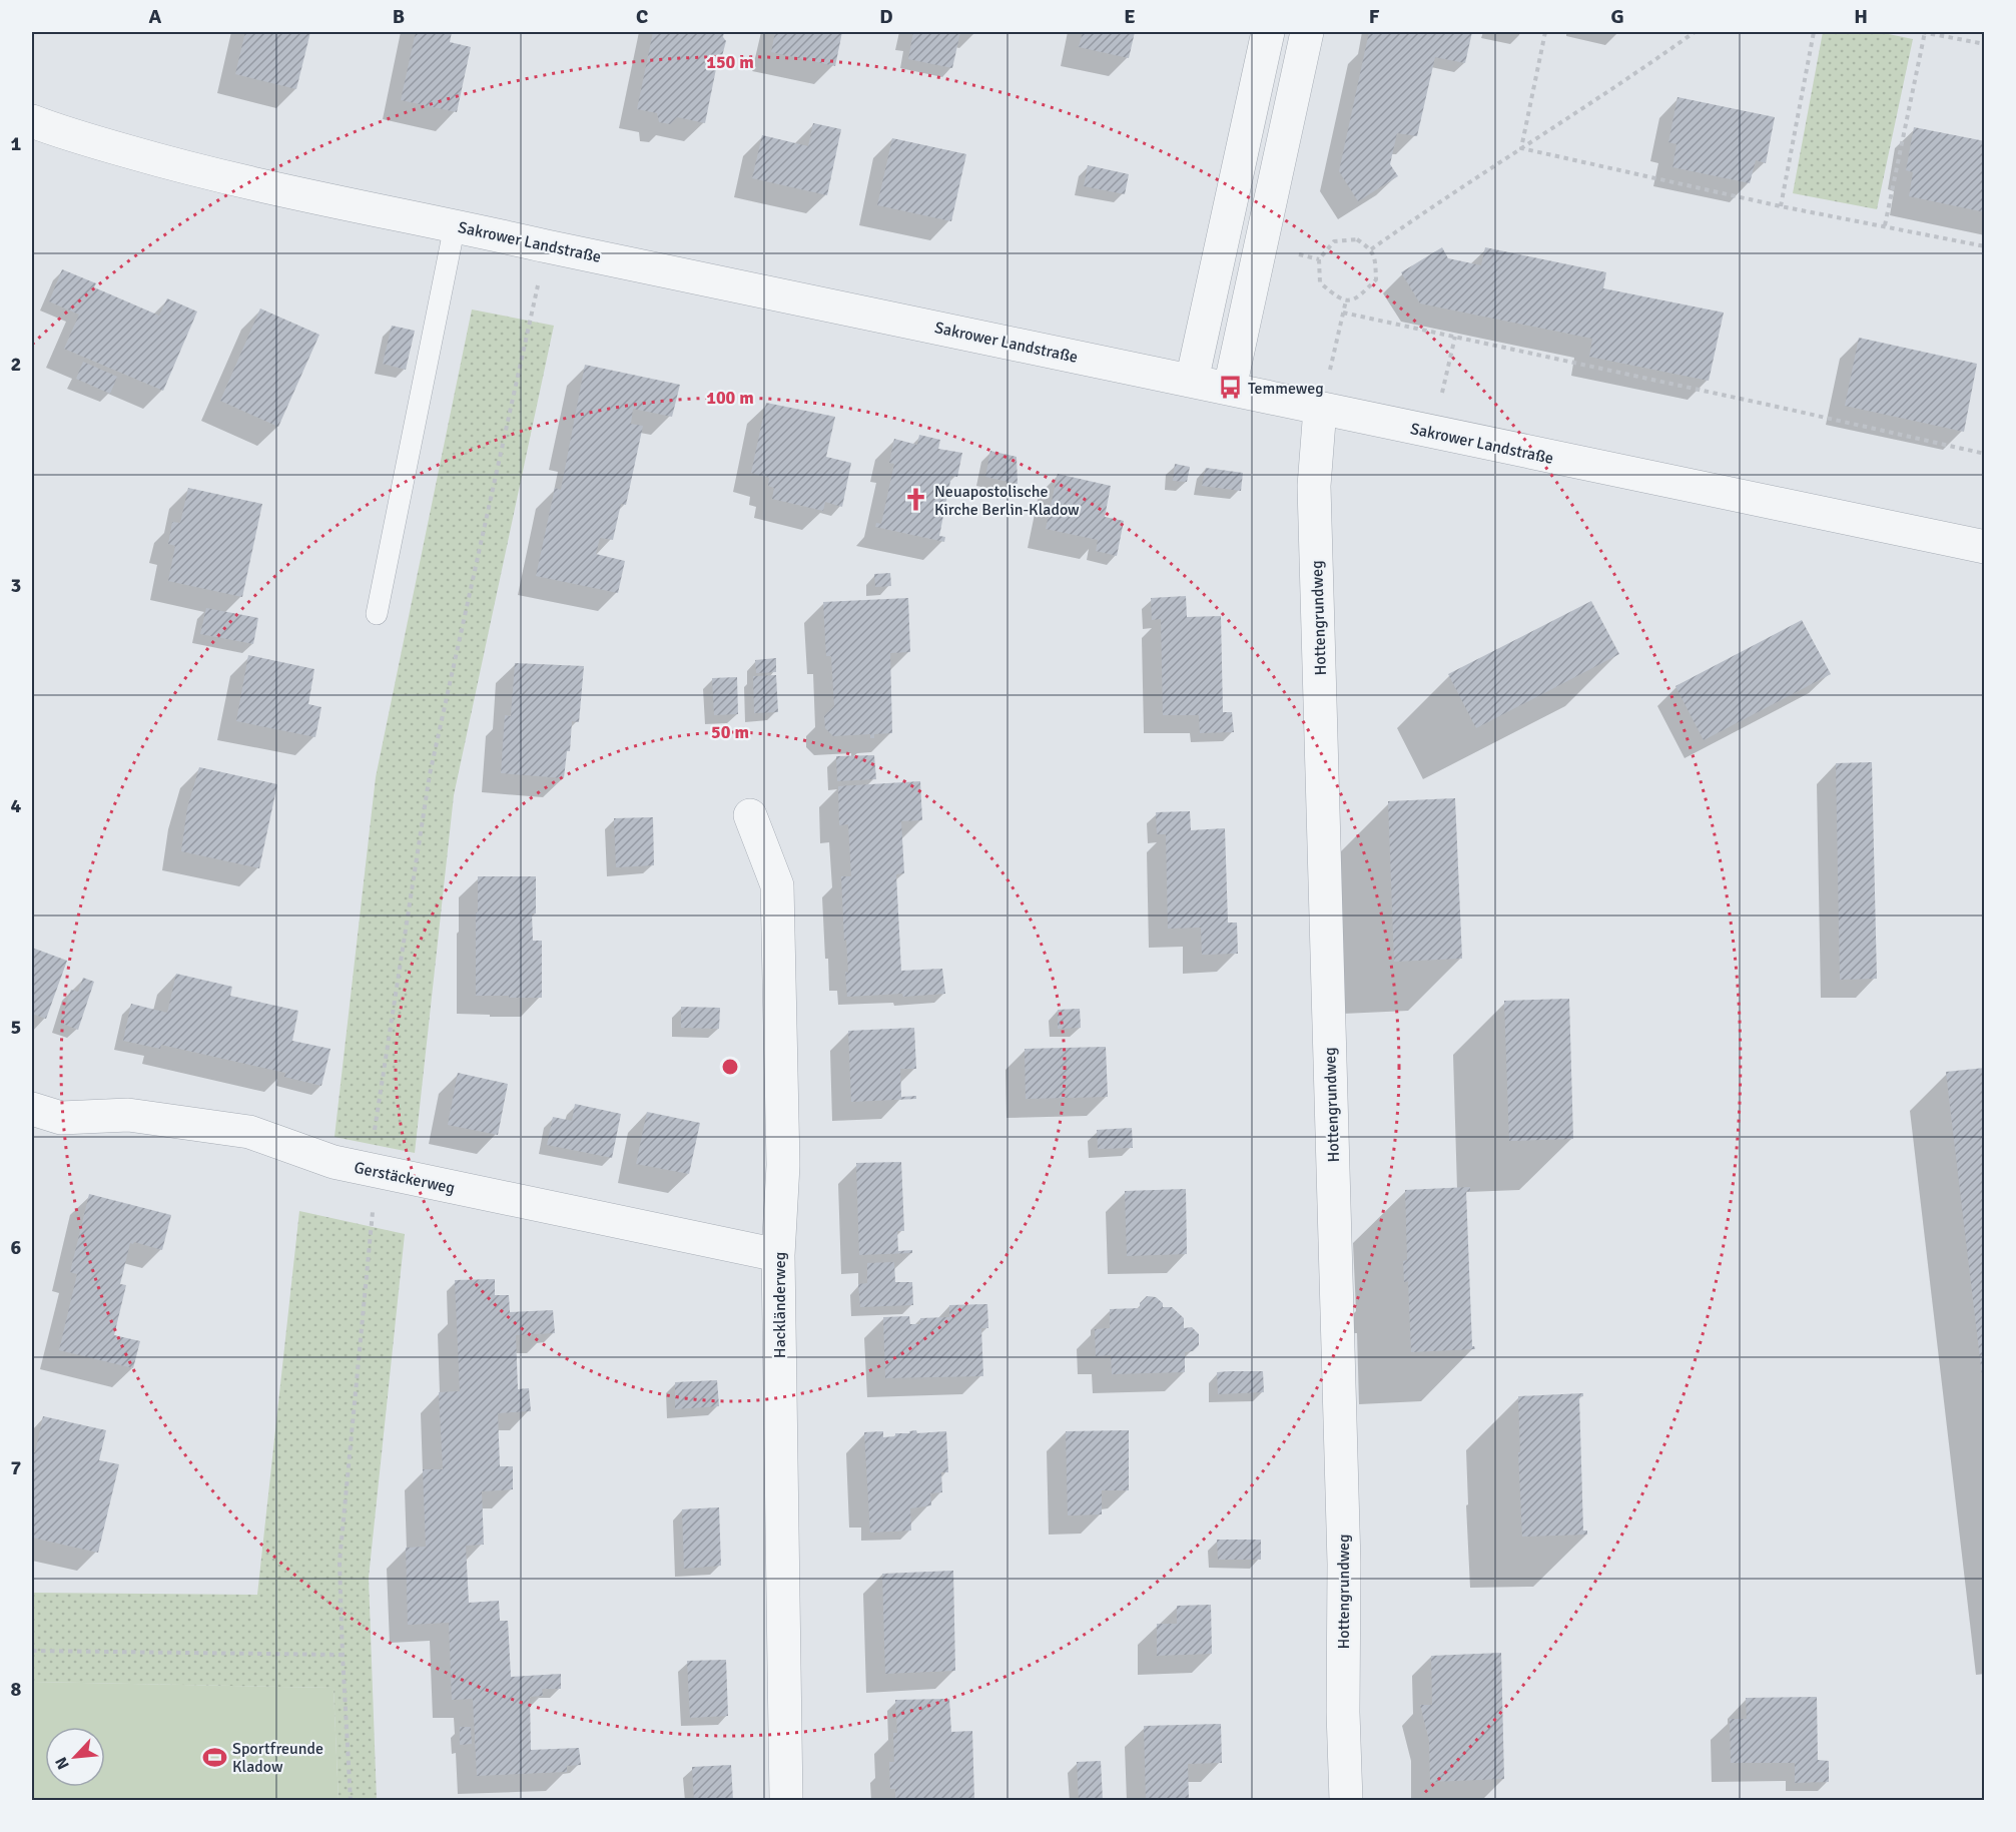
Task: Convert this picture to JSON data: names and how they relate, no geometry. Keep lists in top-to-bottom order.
{
  "streets": {
    "street": [
      "Sakrower Landstraße",
      "Hottengrundweg",
      "Gerstäckerweg",
      "Hackländerweg"
    ]
  },
  "crossings": [
    ["Sakrower Landstraße", "Hottengrundweg"],
    ["Gerstäckerweg", "Hackländerweg"]
  ],
  "places": {
    "bus stop": ["Temmeweg"],
    "church": ["Neuapostolische Kirche Berlin-Kladow"],
    "sports": ["Sportfreunde Kladow"]
  },
  "north": "bottom left",
  "grid": {
    "columns": [
      "A",
      "B",
      "C",
      "D",
      "E",
      "F",
      "G",
      "H"
    ],
    "rows": [
      "1",
      "2",
      "3",
      "4",
      "5",
      "6",
      "7",
      "8"
    ]
  },
  "rings": ["150 m", "100 m", "50 m"]
}
